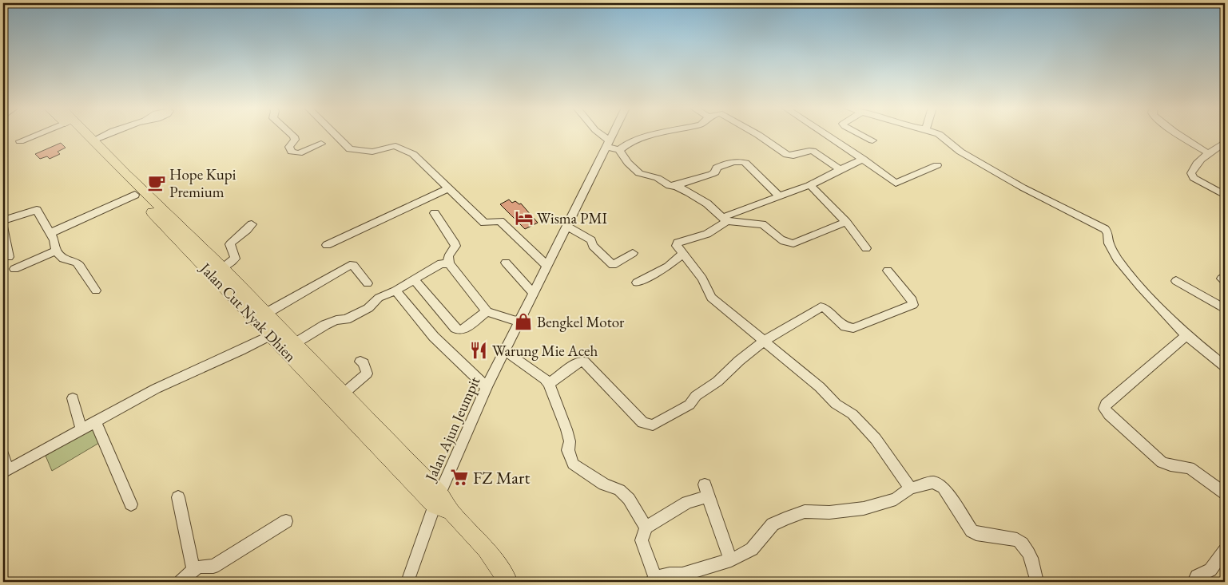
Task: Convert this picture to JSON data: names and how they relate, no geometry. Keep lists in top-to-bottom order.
{
  "streets": {
    "highway": ["Jalan Cut Nyak Dhien"],
    "street": ["Jalan Ajun Jeumpit"]
  },
  "crossings": [
    ["Jalan Cut Nyak Dhien", "Jalan Ajun Jeumpit"]
  ],
  "places": {
    "cafe": ["Hope Kupi Premium"],
    "hotel": ["Wisma PMI"],
    "shop": ["Bengkel Motor"],
    "restaurant": ["Warung Mie Aceh"],
    "supermarket": ["FZ Mart"]
  }
}
